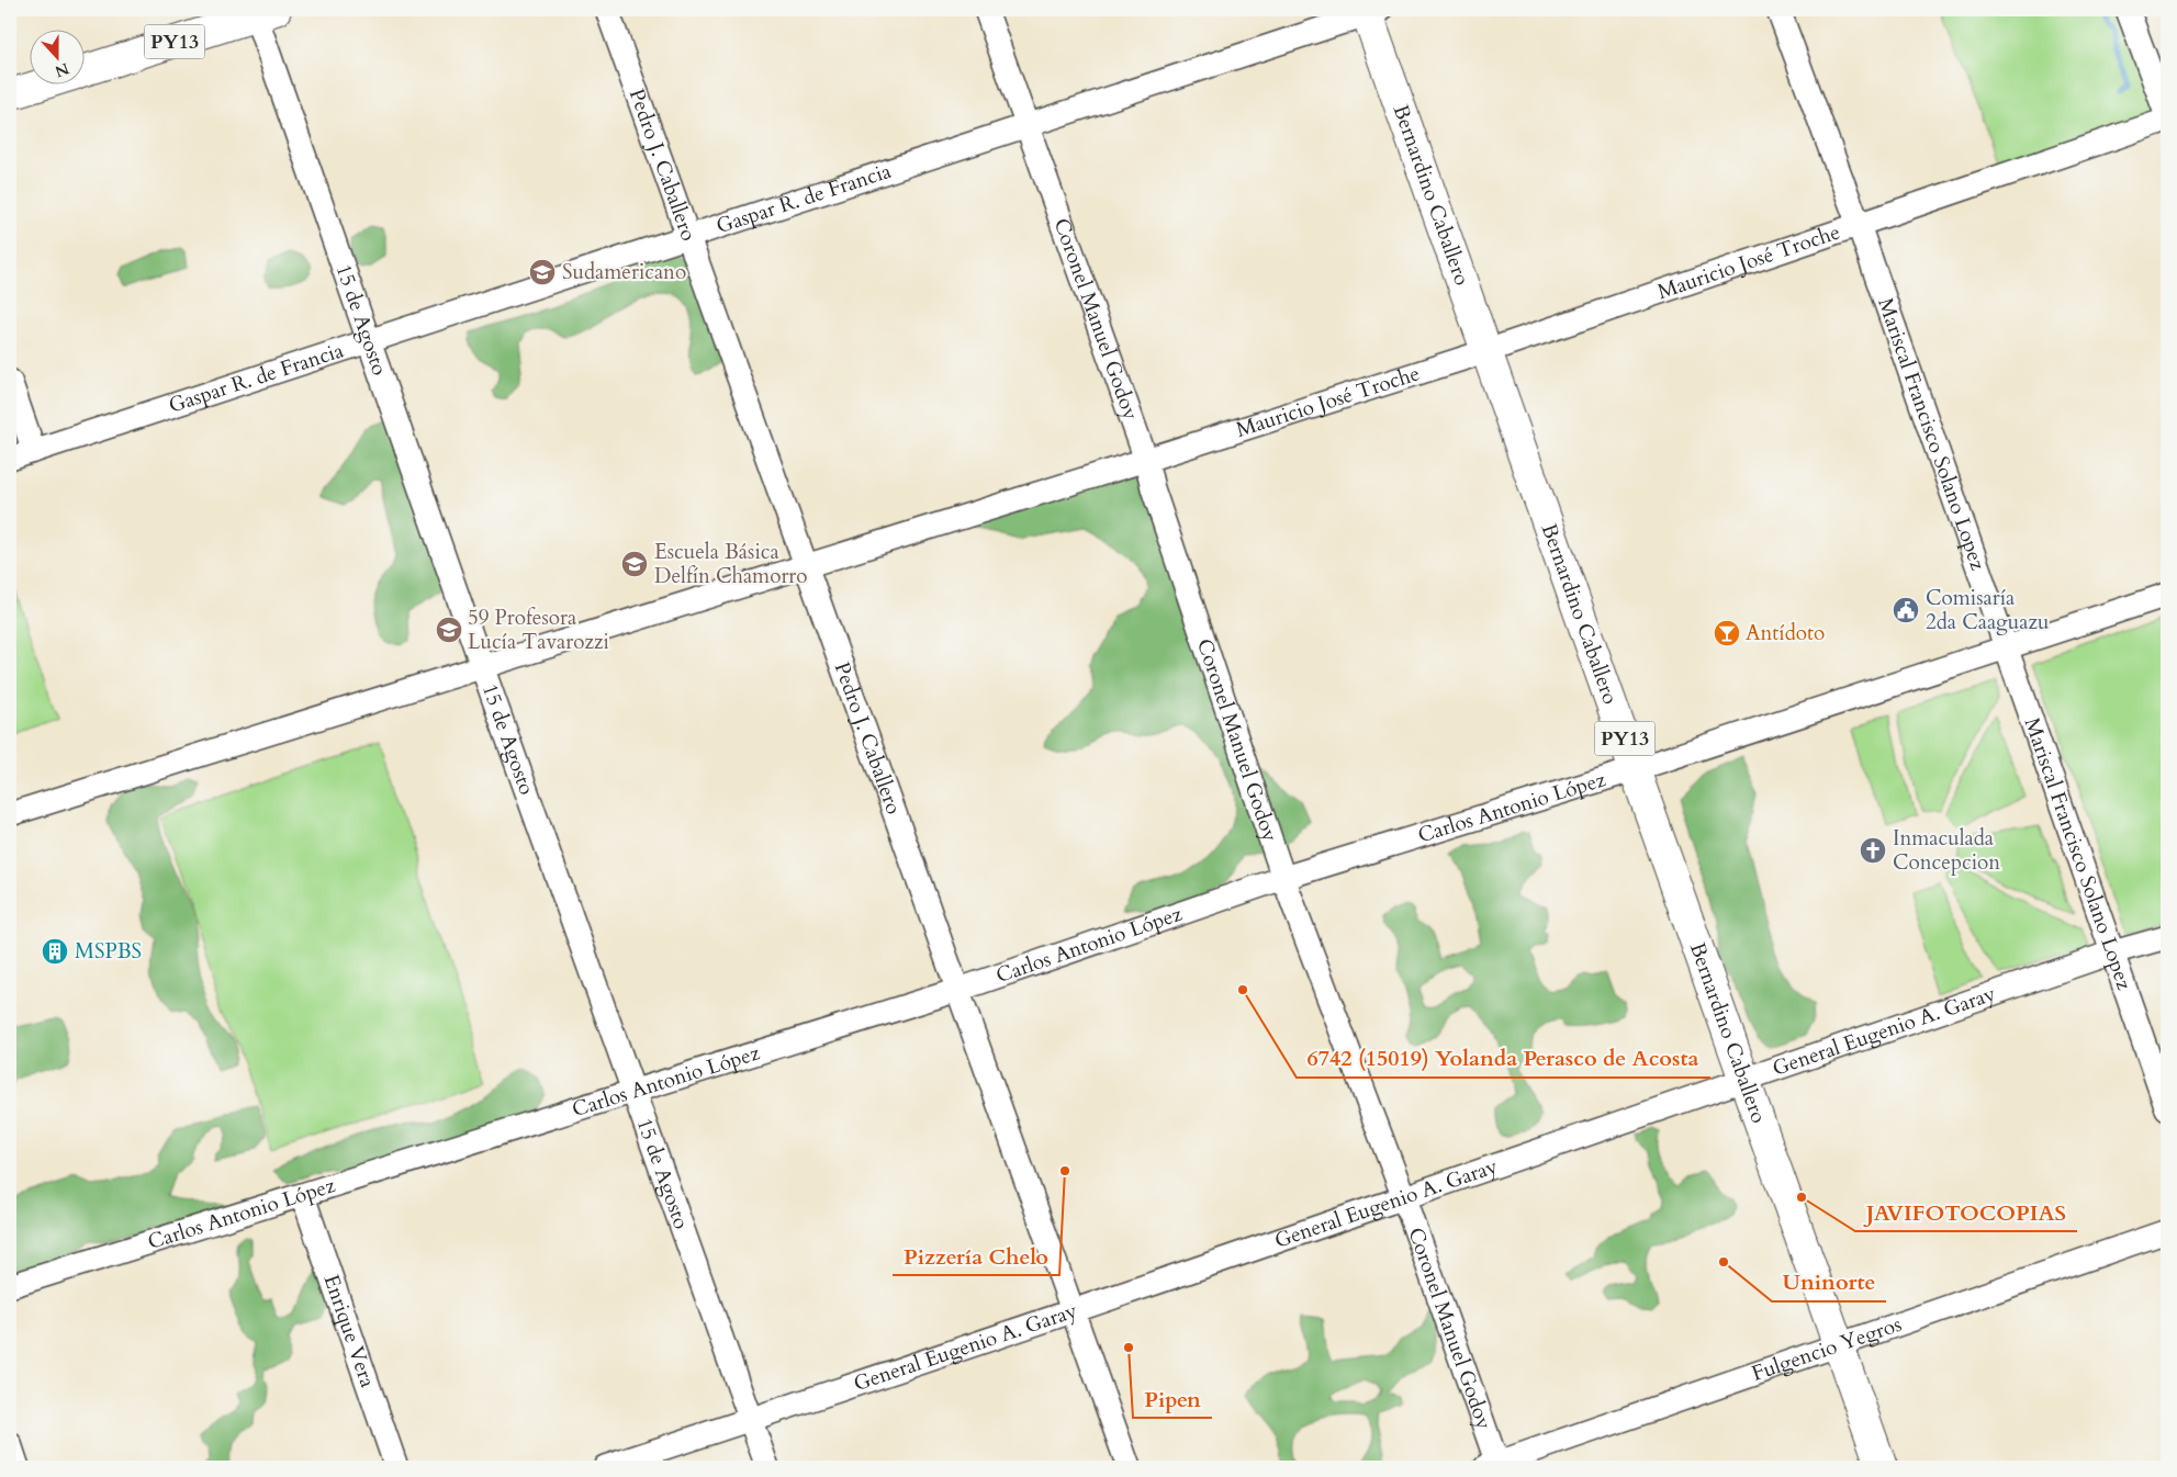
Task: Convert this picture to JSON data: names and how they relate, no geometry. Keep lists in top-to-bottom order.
{
  "streets": {
    "highway": ["PY13", "Bernardino Caballero"],
    "street": [
      "Pedro J. Caballero",
      "Gaspar R. de Francia",
      "Mauricio José Troche",
      "15 de Agosto",
      "Coronel Manuel Godoy",
      "Mariscal Francisco Solano Lopez",
      "Carlos Antonio López",
      "General Eugenio A. Garay",
      "Enrique Vera",
      "Fulgencio Yegros"
    ]
  },
  "crossings": [
    ["PY13", "15 de Agosto"],
    ["Pedro J. Caballero", "Gaspar R. de Francia"],
    ["Pedro J. Caballero", "Mauricio José Troche"],
    ["Pedro J. Caballero", "Carlos Antonio López"],
    ["Pedro J. Caballero", "General Eugenio A. Garay"],
    ["Bernardino Caballero", "Gaspar R. de Francia"],
    ["Bernardino Caballero", "Mauricio José Troche"],
    ["Bernardino Caballero", "Carlos Antonio López"],
    ["Bernardino Caballero", "General Eugenio A. Garay"],
    ["Bernardino Caballero", "Fulgencio Yegros"],
    ["Gaspar R. de Francia", "15 de Agosto"],
    ["Gaspar R. de Francia", "Coronel Manuel Godoy"],
    ["Mauricio José Troche", "15 de Agosto"],
    ["Mauricio José Troche", "Coronel Manuel Godoy"],
    ["Mauricio José Troche", "Mariscal Francisco Solano Lopez"],
    ["15 de Agosto", "Carlos Antonio López"],
    ["15 de Agosto", "General Eugenio A. Garay"],
    ["Coronel Manuel Godoy", "Carlos Antonio López"],
    ["Coronel Manuel Godoy", "General Eugenio A. Garay"],
    ["Coronel Manuel Godoy", "Fulgencio Yegros"],
    ["Mariscal Francisco Solano Lopez", "Carlos Antonio López"],
    ["Mariscal Francisco Solano Lopez", "General Eugenio A. Garay"],
    ["Carlos Antonio López", "Enrique Vera"]
  ],
  "places": {
    "school or university": ["Sudamericano", "Escuela Básica Delfín Chamorro", "59 Profesora Lucía Tavarozzi"],
    "public building": ["Comisaría 2da Caaguazu"],
    "bar": ["Antídoto"],
    "church": ["Inmaculada Concepcion"],
    "building": ["MSPBS"],
    "other": [
      "6742 (15019) Yolanda Perasco de Acosta",
      "Pizzería Chelo",
      "JAVIFOTOCOPIAS",
      "Uninorte",
      "Pipen"
    ]
  },
  "north": "bottom"
}
